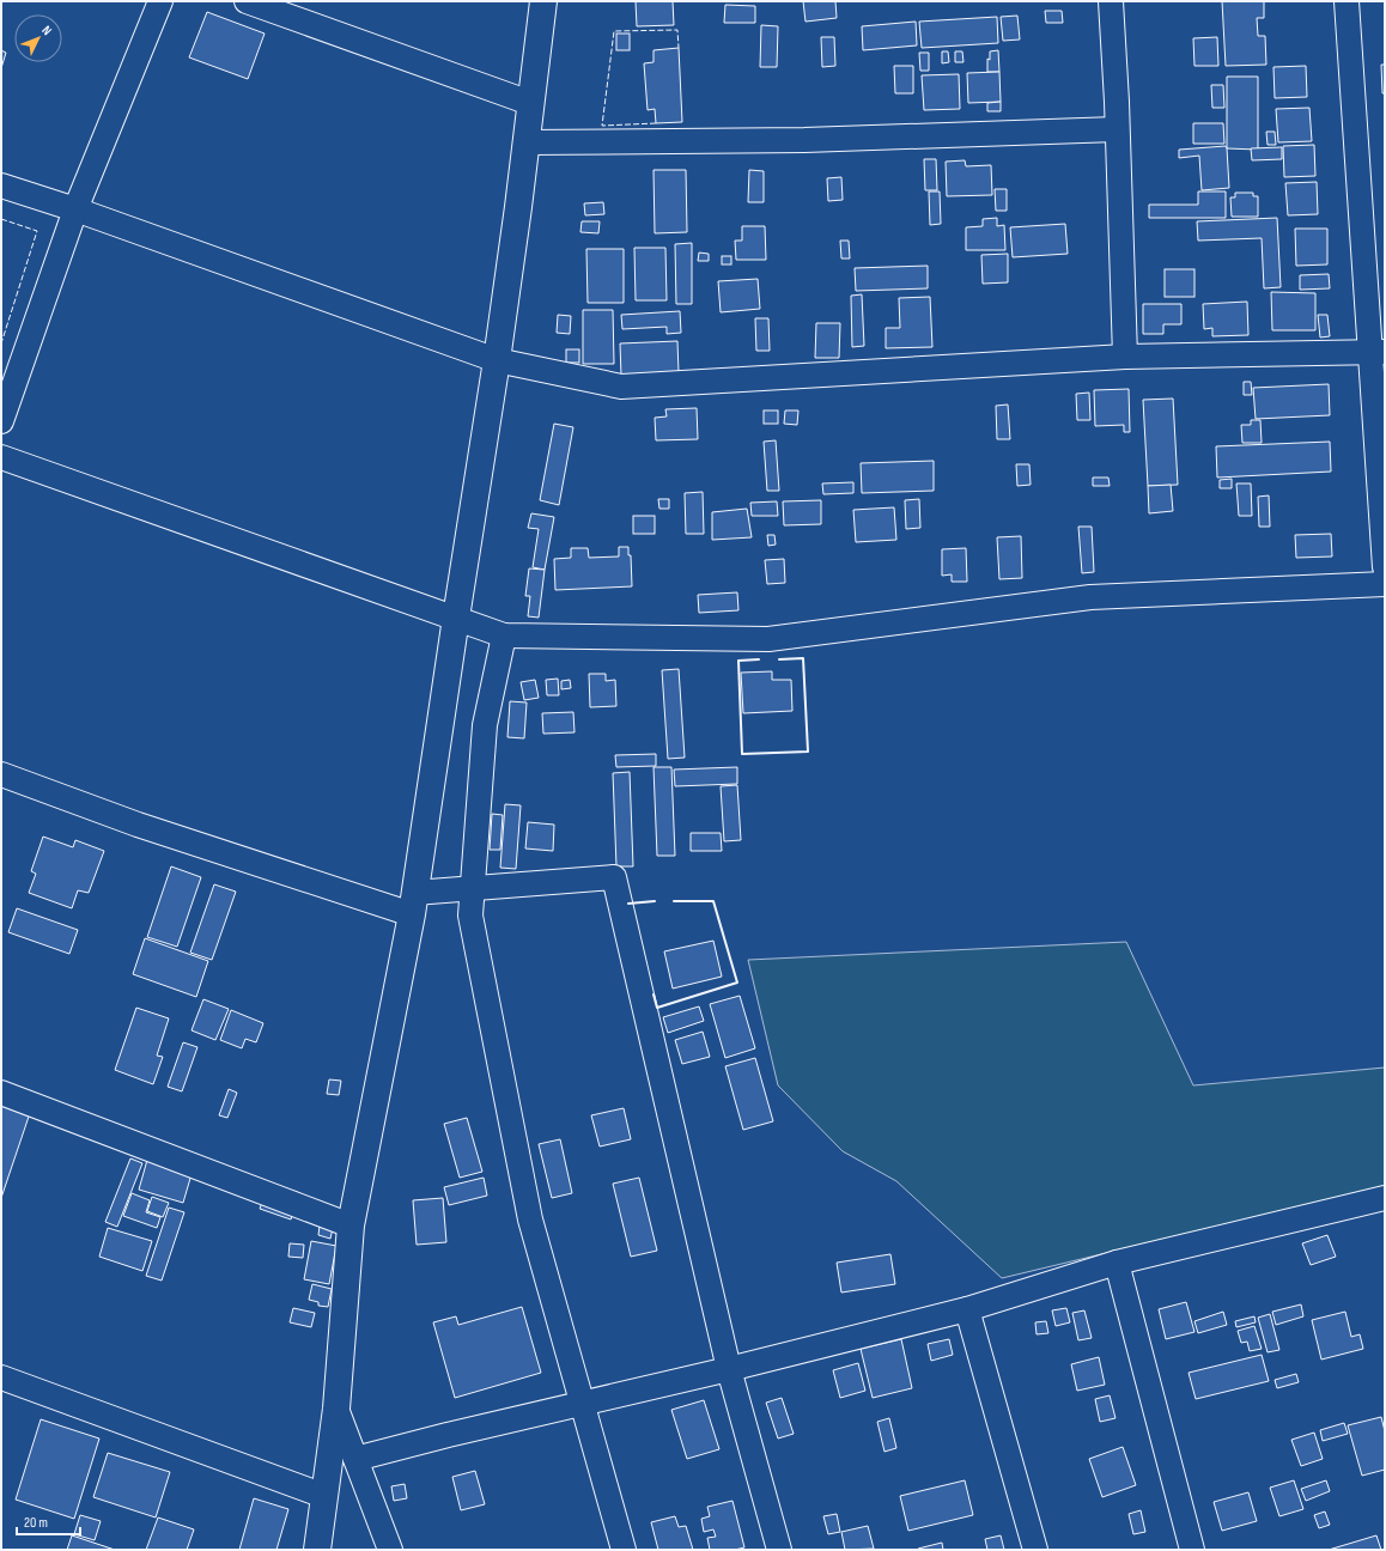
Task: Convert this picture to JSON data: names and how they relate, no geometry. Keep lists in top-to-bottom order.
{
  "scale_bar": "20 m",
  "north": "top right"
}
